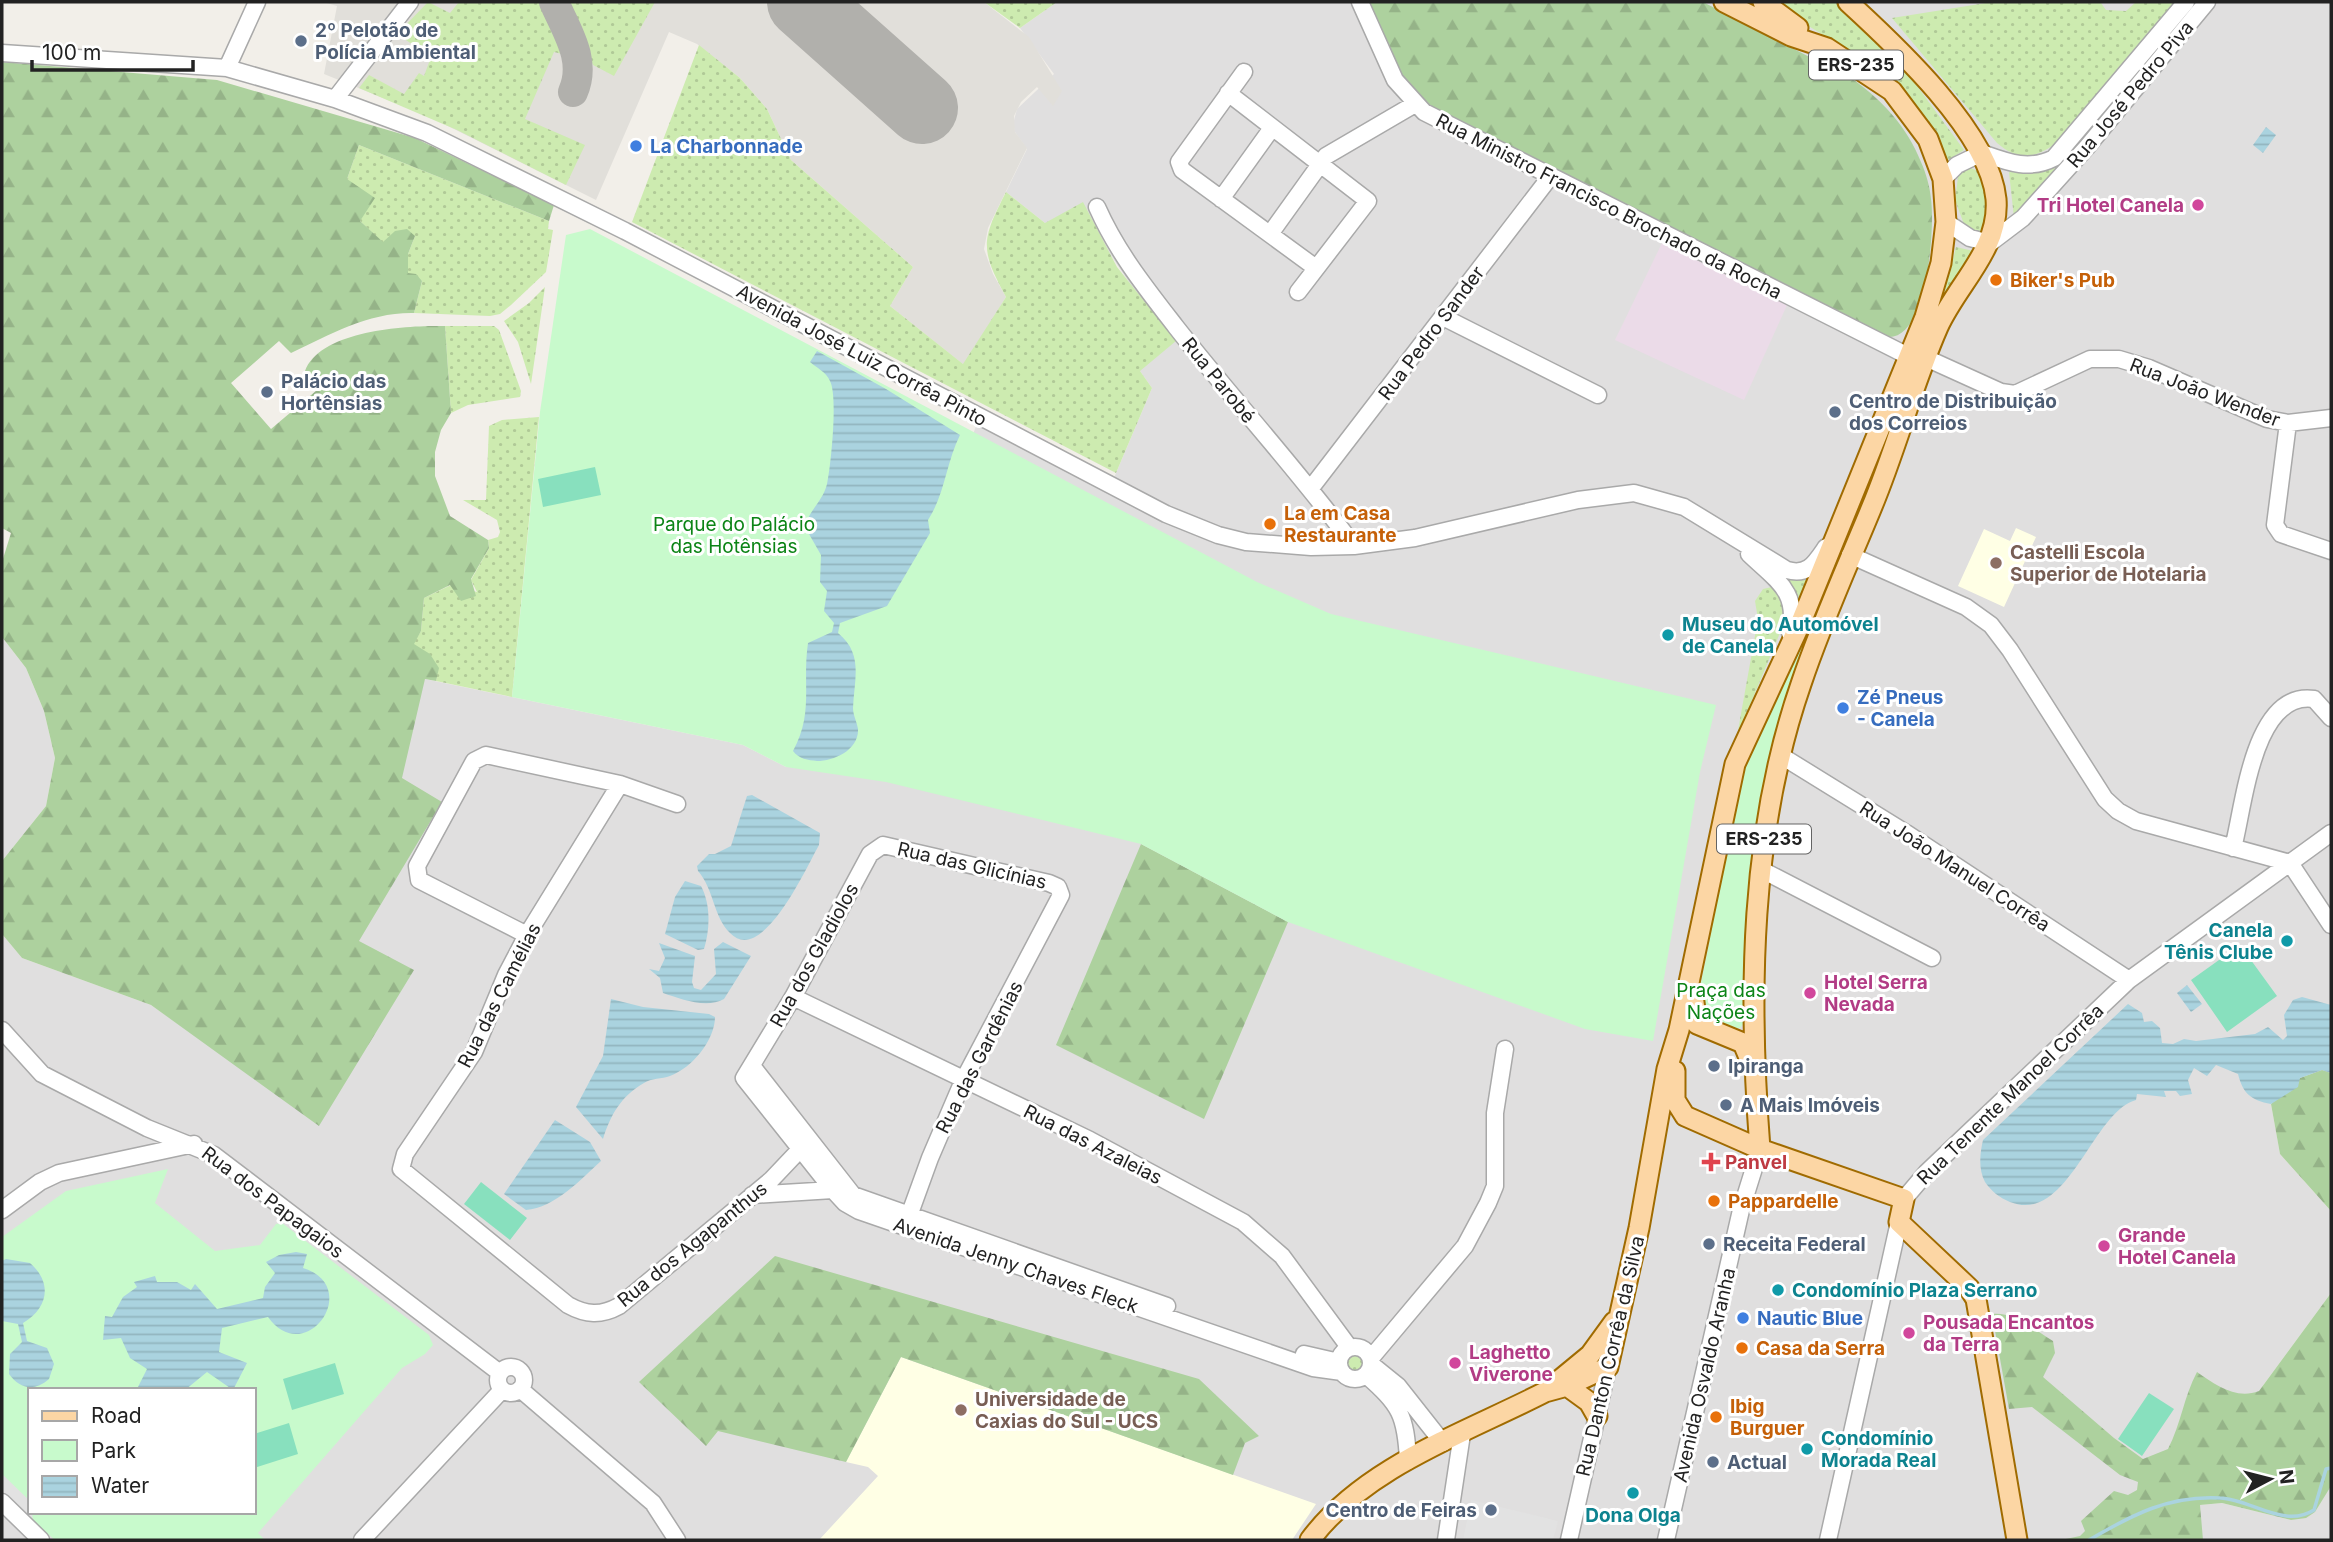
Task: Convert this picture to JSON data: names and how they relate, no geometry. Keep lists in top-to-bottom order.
{
  "streets": {
    "main road": [
      "ERS-235",
      "Rua Tenente Manoel Corrêa",
      "Rua Danton Corrêa da Silva",
      "Avenida Osvaldo Aranha"
    ],
    "street": [
      "Rua José Pedro Piva",
      "Rua Ministro Francisco Brochado da Rocha",
      "Rua Pedro Sander",
      "Avenida José Luiz Corrêa Pinto",
      "Rua Parobé",
      "Rua João Wender",
      "Rua das Glicínias",
      "Rua João Manuel Corrêa",
      "Rua dos Gladiolos",
      "Rua das Camélias",
      "Rua das Gardênias",
      "Rua das Azaleias",
      "Rua dos Papagaios",
      "Rua dos Agapanthus",
      "Avenida Jenny Chaves Fleck"
    ]
  },
  "crossings": [
    ["ERS-235", "Rua José Pedro Piva"],
    ["ERS-235", "Rua Ministro Francisco Brochado da Rocha"],
    ["ERS-235", "Avenida José Luiz Corrêa Pinto"],
    ["ERS-235", "Rua João Wender"],
    ["ERS-235", "Rua Danton Corrêa da Silva"],
    ["ERS-235", "Avenida Osvaldo Aranha"],
    ["Rua José Pedro Piva", "Avenida Osvaldo Aranha"],
    ["Rua Ministro Francisco Brochado da Rocha", "Rua Pedro Sander"],
    ["Rua Ministro Francisco Brochado da Rocha", "Rua João Wender"],
    ["Rua Ministro Francisco Brochado da Rocha", "Avenida Osvaldo Aranha"],
    ["Rua Pedro Sander", "Rua Parobé"],
    ["Avenida José Luiz Corrêa Pinto", "Rua Parobé"],
    ["Rua João Wender", "Avenida Osvaldo Aranha"],
    ["Rua das Glicínias", "Rua dos Gladiolos"],
    ["Rua das Glicínias", "Rua das Gardênias"],
    ["Rua João Manuel Corrêa", "Rua Tenente Manoel Corrêa"],
    ["Rua João Manuel Corrêa", "Avenida Osvaldo Aranha"],
    ["Rua dos Gladiolos", "Rua das Azaleias"],
    ["Rua dos Gladiolos", "Avenida Jenny Chaves Fleck"],
    ["Rua das Camélias", "Rua dos Agapanthus"],
    ["Rua das Gardênias", "Rua das Azaleias"],
    ["Rua das Gardênias", "Avenida Jenny Chaves Fleck"],
    ["Rua das Azaleias", "Avenida Jenny Chaves Fleck"],
    ["Rua dos Agapanthus", "Avenida Jenny Chaves Fleck"],
    ["Rua Danton Corrêa da Silva", "Avenida Osvaldo Aranha"]
  ],
  "parks": ["Parque do Palácio das Hotênsias", "Praça das Nações"],
  "places": {
    "other": [
      "2º Pelotão de Polícia Ambiental",
      "La Charbonnade",
      "Tri Hotel Canela",
      "Biker's Pub",
      "Palácio das Hortênsias",
      "Centro de Distribuição dos Correios",
      "La em Casa Restaurante",
      "Castelli Escola Superior de Hotelaria",
      "Museu do Automóvel de Canela",
      "Zé Pneus - Canela",
      "Canela Tênis Clube",
      "Hotel Serra Nevada",
      "Ipiranga",
      "A Mais Imóveis",
      "Pappardelle",
      "Receita Federal",
      "Grande Hotel Canela",
      "Condomínio Plaza Serrano",
      "Nautic Blue",
      "Pousada Encantos da Terra",
      "Casa da Serra",
      "Laghetto Viverone",
      "Universidade de Caxias do Sul - UCS",
      "Ibig Burguer",
      "Condomínio Morada Real",
      "Actual",
      "Dona Olga",
      "Centro de Feiras"
    ],
    "health": ["Panvel"]
  },
  "legend": ["Road", "Park", "Water"],
  "scale_bar": "100 m",
  "north": "right"
}
